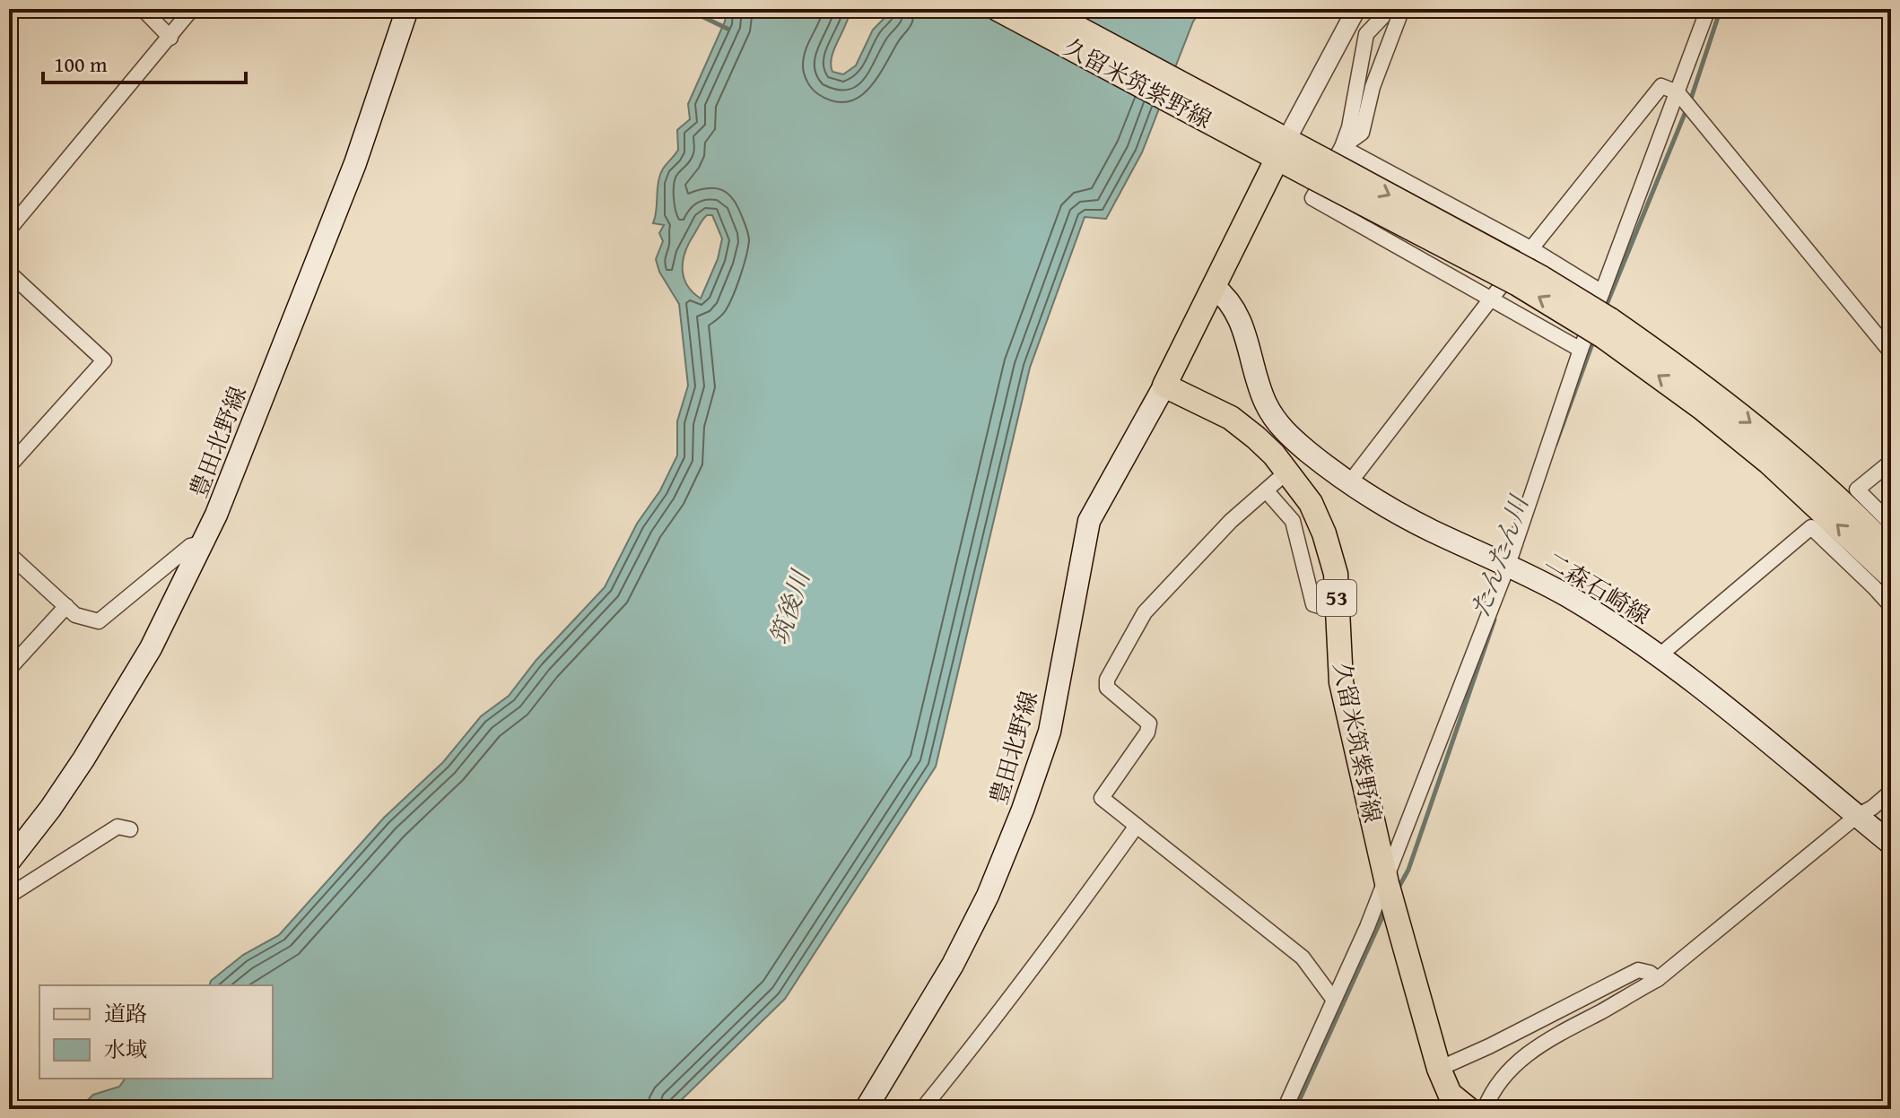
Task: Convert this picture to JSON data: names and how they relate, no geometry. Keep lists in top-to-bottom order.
{
  "streets": {
    "main road": [
      "久留米筑紫野線",
      "豊田北野線",
      "二森石崎線",
      "53"
    ]
  },
  "crossings": [
    ["久留米筑紫野線", "豊田北野線"]
  ],
  "water": ["たんたん川", "筑後川"],
  "legend": ["道路", "水域"],
  "scale_bar": "100 m"
}
